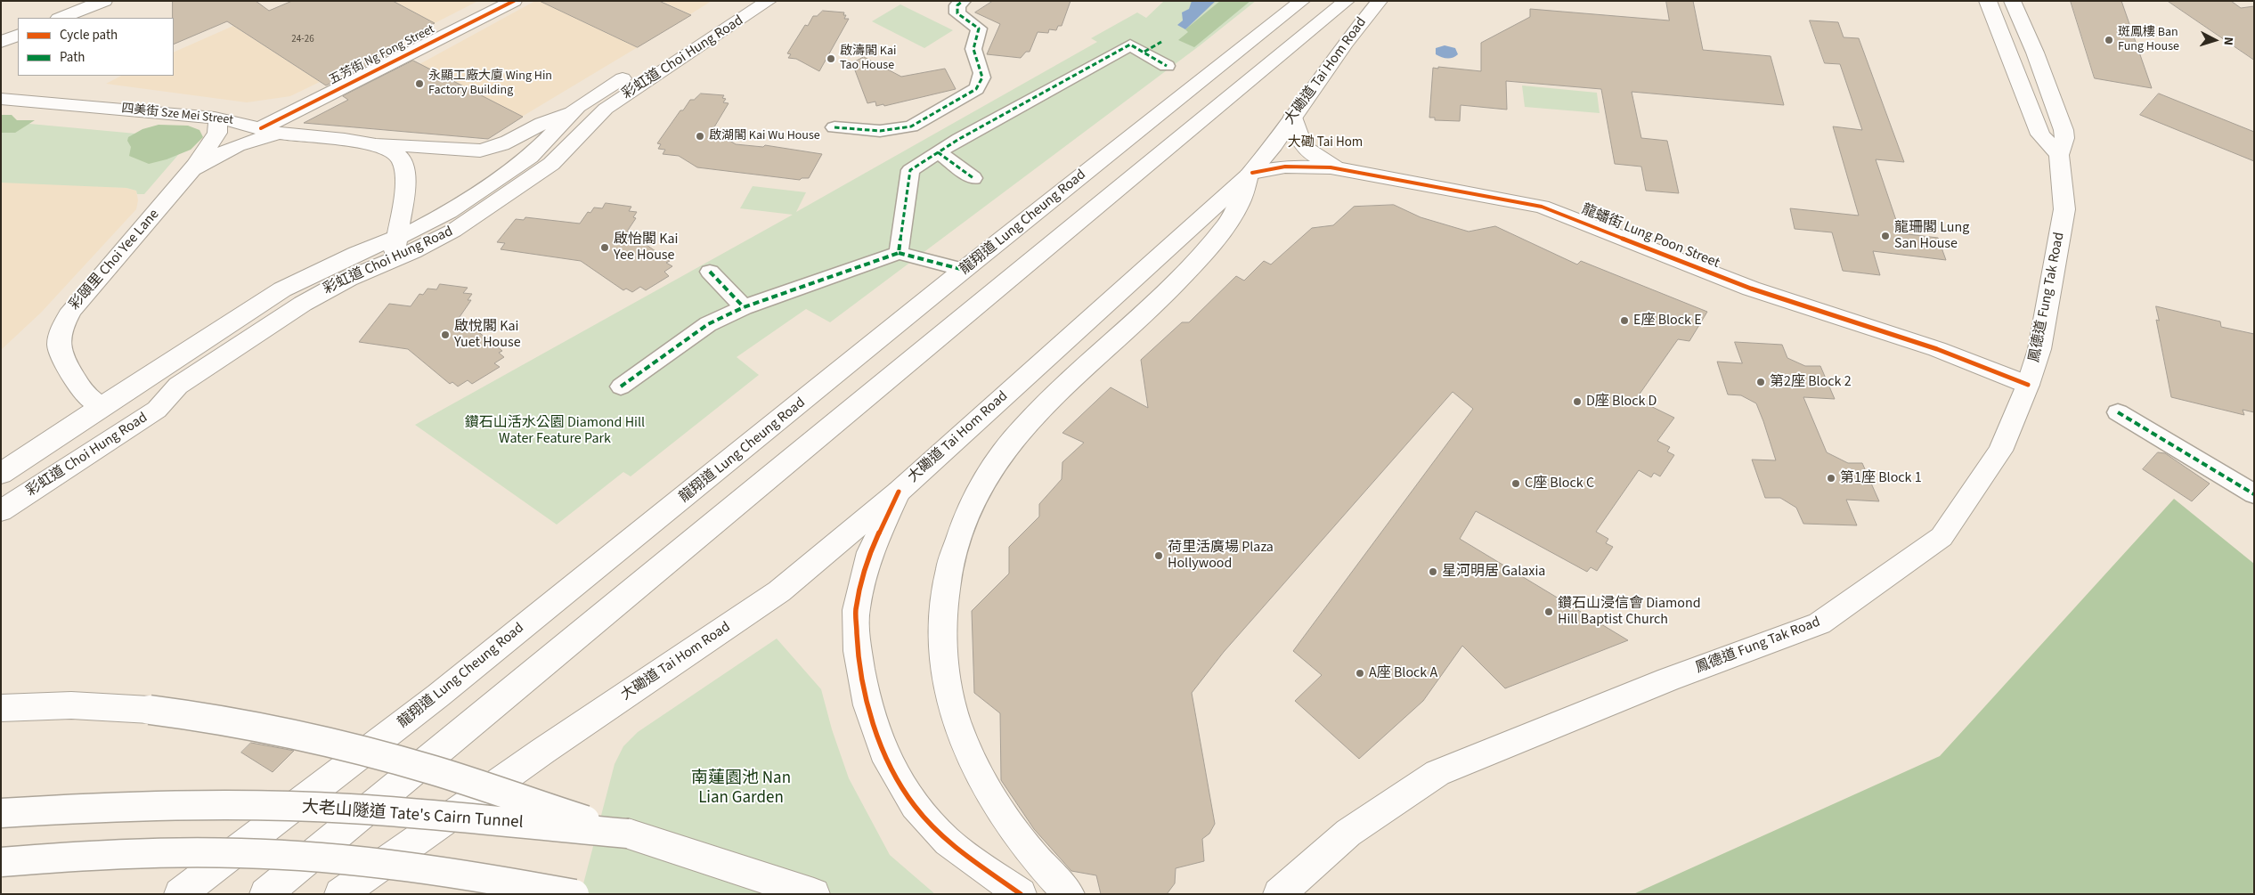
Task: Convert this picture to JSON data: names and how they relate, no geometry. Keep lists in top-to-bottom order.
{
  "streets": {
    "main road": [
      "五芳街 Ng Fong Street",
      "彩虹道 Choi Hung Road",
      "大磡道 Tai Hom Road",
      "四美街 Sze Mei Street",
      "龍翔道 Lung Cheung Road",
      "龍蟠街 Lung Poon Street",
      "彩頤里 Choi Yee Lane",
      "鳳德道 Fung Tak Road",
      "大老山隧道 Tate's Cairn Tunnel"
    ]
  },
  "crossings": [
    ["五芳街 Ng Fong Street", "四美街 Sze Mei Street"],
    ["彩虹道 Choi Hung Road", "四美街 Sze Mei Street"],
    ["彩虹道 Choi Hung Road", "彩頤里 Choi Yee Lane"],
    ["大磡道 Tai Hom Road", "龍蟠街 Lung Poon Street"],
    ["四美街 Sze Mei Street", "彩頤里 Choi Yee Lane"],
    ["龍蟠街 Lung Poon Street", "鳳德道 Fung Tak Road"]
  ],
  "districts": ["大磡 Tai Hom"],
  "parks": ["鑽石山活水公園 Diamond Hill Water Feature Park", "南蓮園池 Nan Lian Garden"],
  "places": [
    "斑鳳樓 Ban Fung House",
    "啟濤閣 Kai Tao House",
    "永顯工廠大廈 Wing Hin Factory Building",
    "啟湖閣 Kai Wu House",
    "龍珊閣 Lung San House",
    "啟怡閣 Kai Yee House",
    "E座 Block E",
    "啟悅閣 Kai Yuet House",
    "第2座 Block 2",
    "D座 Block D",
    "第1座 Block 1",
    "C座 Block C",
    "荷里活廣場 Plaza Hollywood",
    "星河明居 Galaxia",
    "鑽石山浸信會 Diamond Hill Baptist Church",
    "A座 Block A"
  ],
  "house_numbers": ["24-26"],
  "legend": ["Cycle path", "Path"],
  "north": "right"
}
